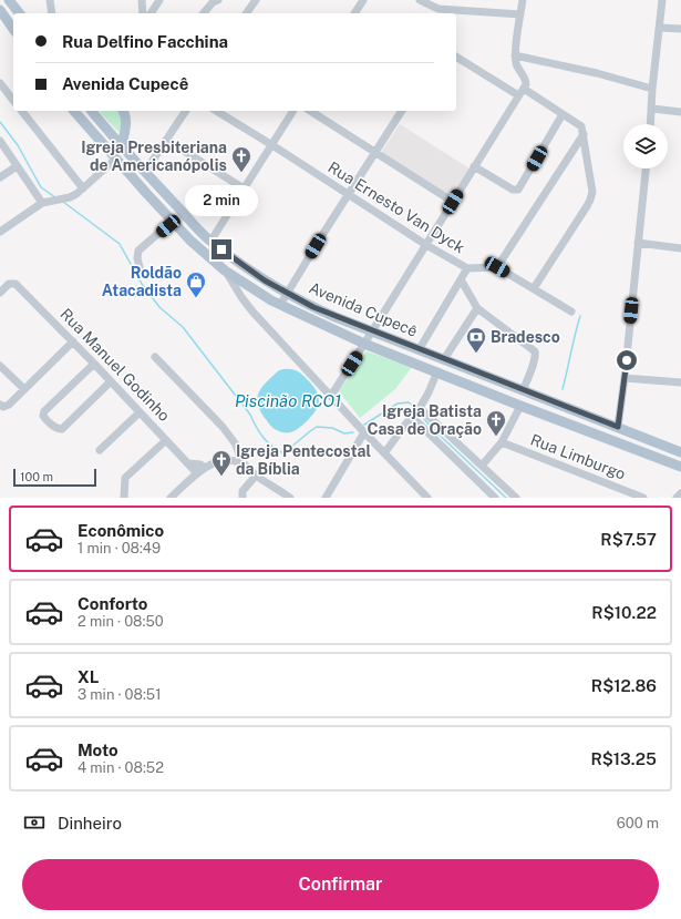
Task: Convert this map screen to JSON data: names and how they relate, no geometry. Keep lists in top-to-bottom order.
{
  "streets": {
    "main road": ["Avenida Cupecê"],
    "street": ["Rua Ernesto Van Dyck", "Rua Manuel Godinho", "Rua Limburgo"]
  },
  "water": ["Piscinão RCO1"],
  "places": {
    "church": ["Igreja Presbiteriana de Americanópolis", "Igreja Batista Casa de Oração", "Igreja Pentecostal da Bíblia"],
    "shop": ["Roldão Atacadista"],
    "bank": ["Bradesco"]
  },
  "scale_bar": "100 m",
  "page": {
    "banner": ["Rua Delfino Facchina", "Avenida Cupecê"],
    "bubble": "2 min",
    "scale": "100 m",
    "list": [
      {
        "name": "Econômico",
        "note": "1 min · 08:49",
        "value": "R$7.57"
      },
      {
        "name": "Conforto",
        "note": "2 min · 08:50",
        "value": "R$10.22"
      },
      {
        "name": "XL",
        "note": "3 min · 08:51",
        "value": "R$12.86"
      },
      {
        "name": "Moto",
        "note": "4 min · 08:52",
        "value": "R$13.25"
      }
    ],
    "pay": ["Dinheiro", "600 m"],
    "buttons": "Confirmar"
  }
}
